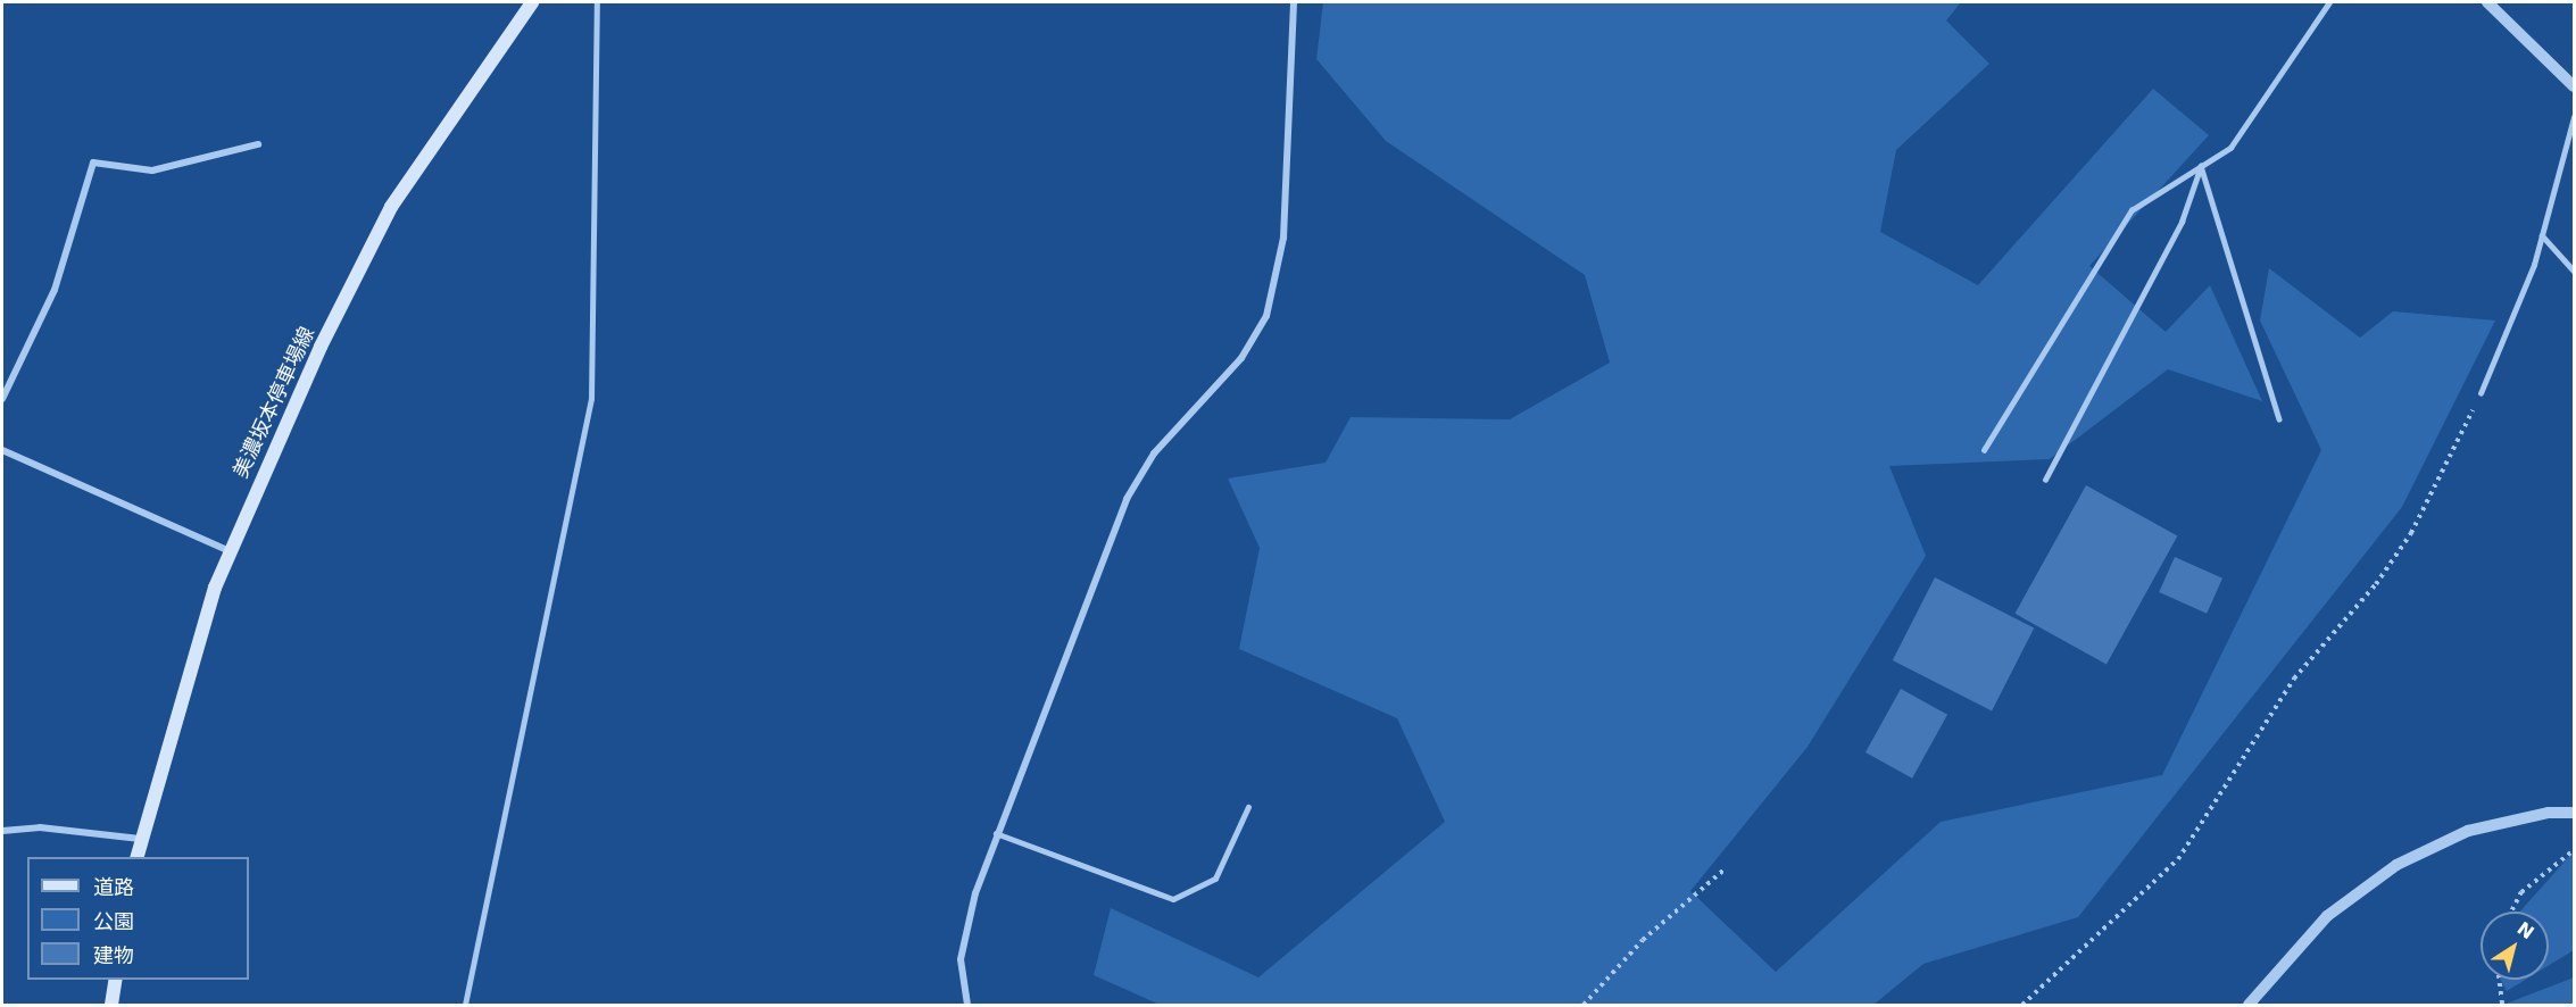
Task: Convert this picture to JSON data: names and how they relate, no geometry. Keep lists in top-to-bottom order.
{
  "streets": {
    "main road": ["美濃坂本停車場線"]
  },
  "legend": ["道路", "公園", "建物"],
  "north": "top right"
}
